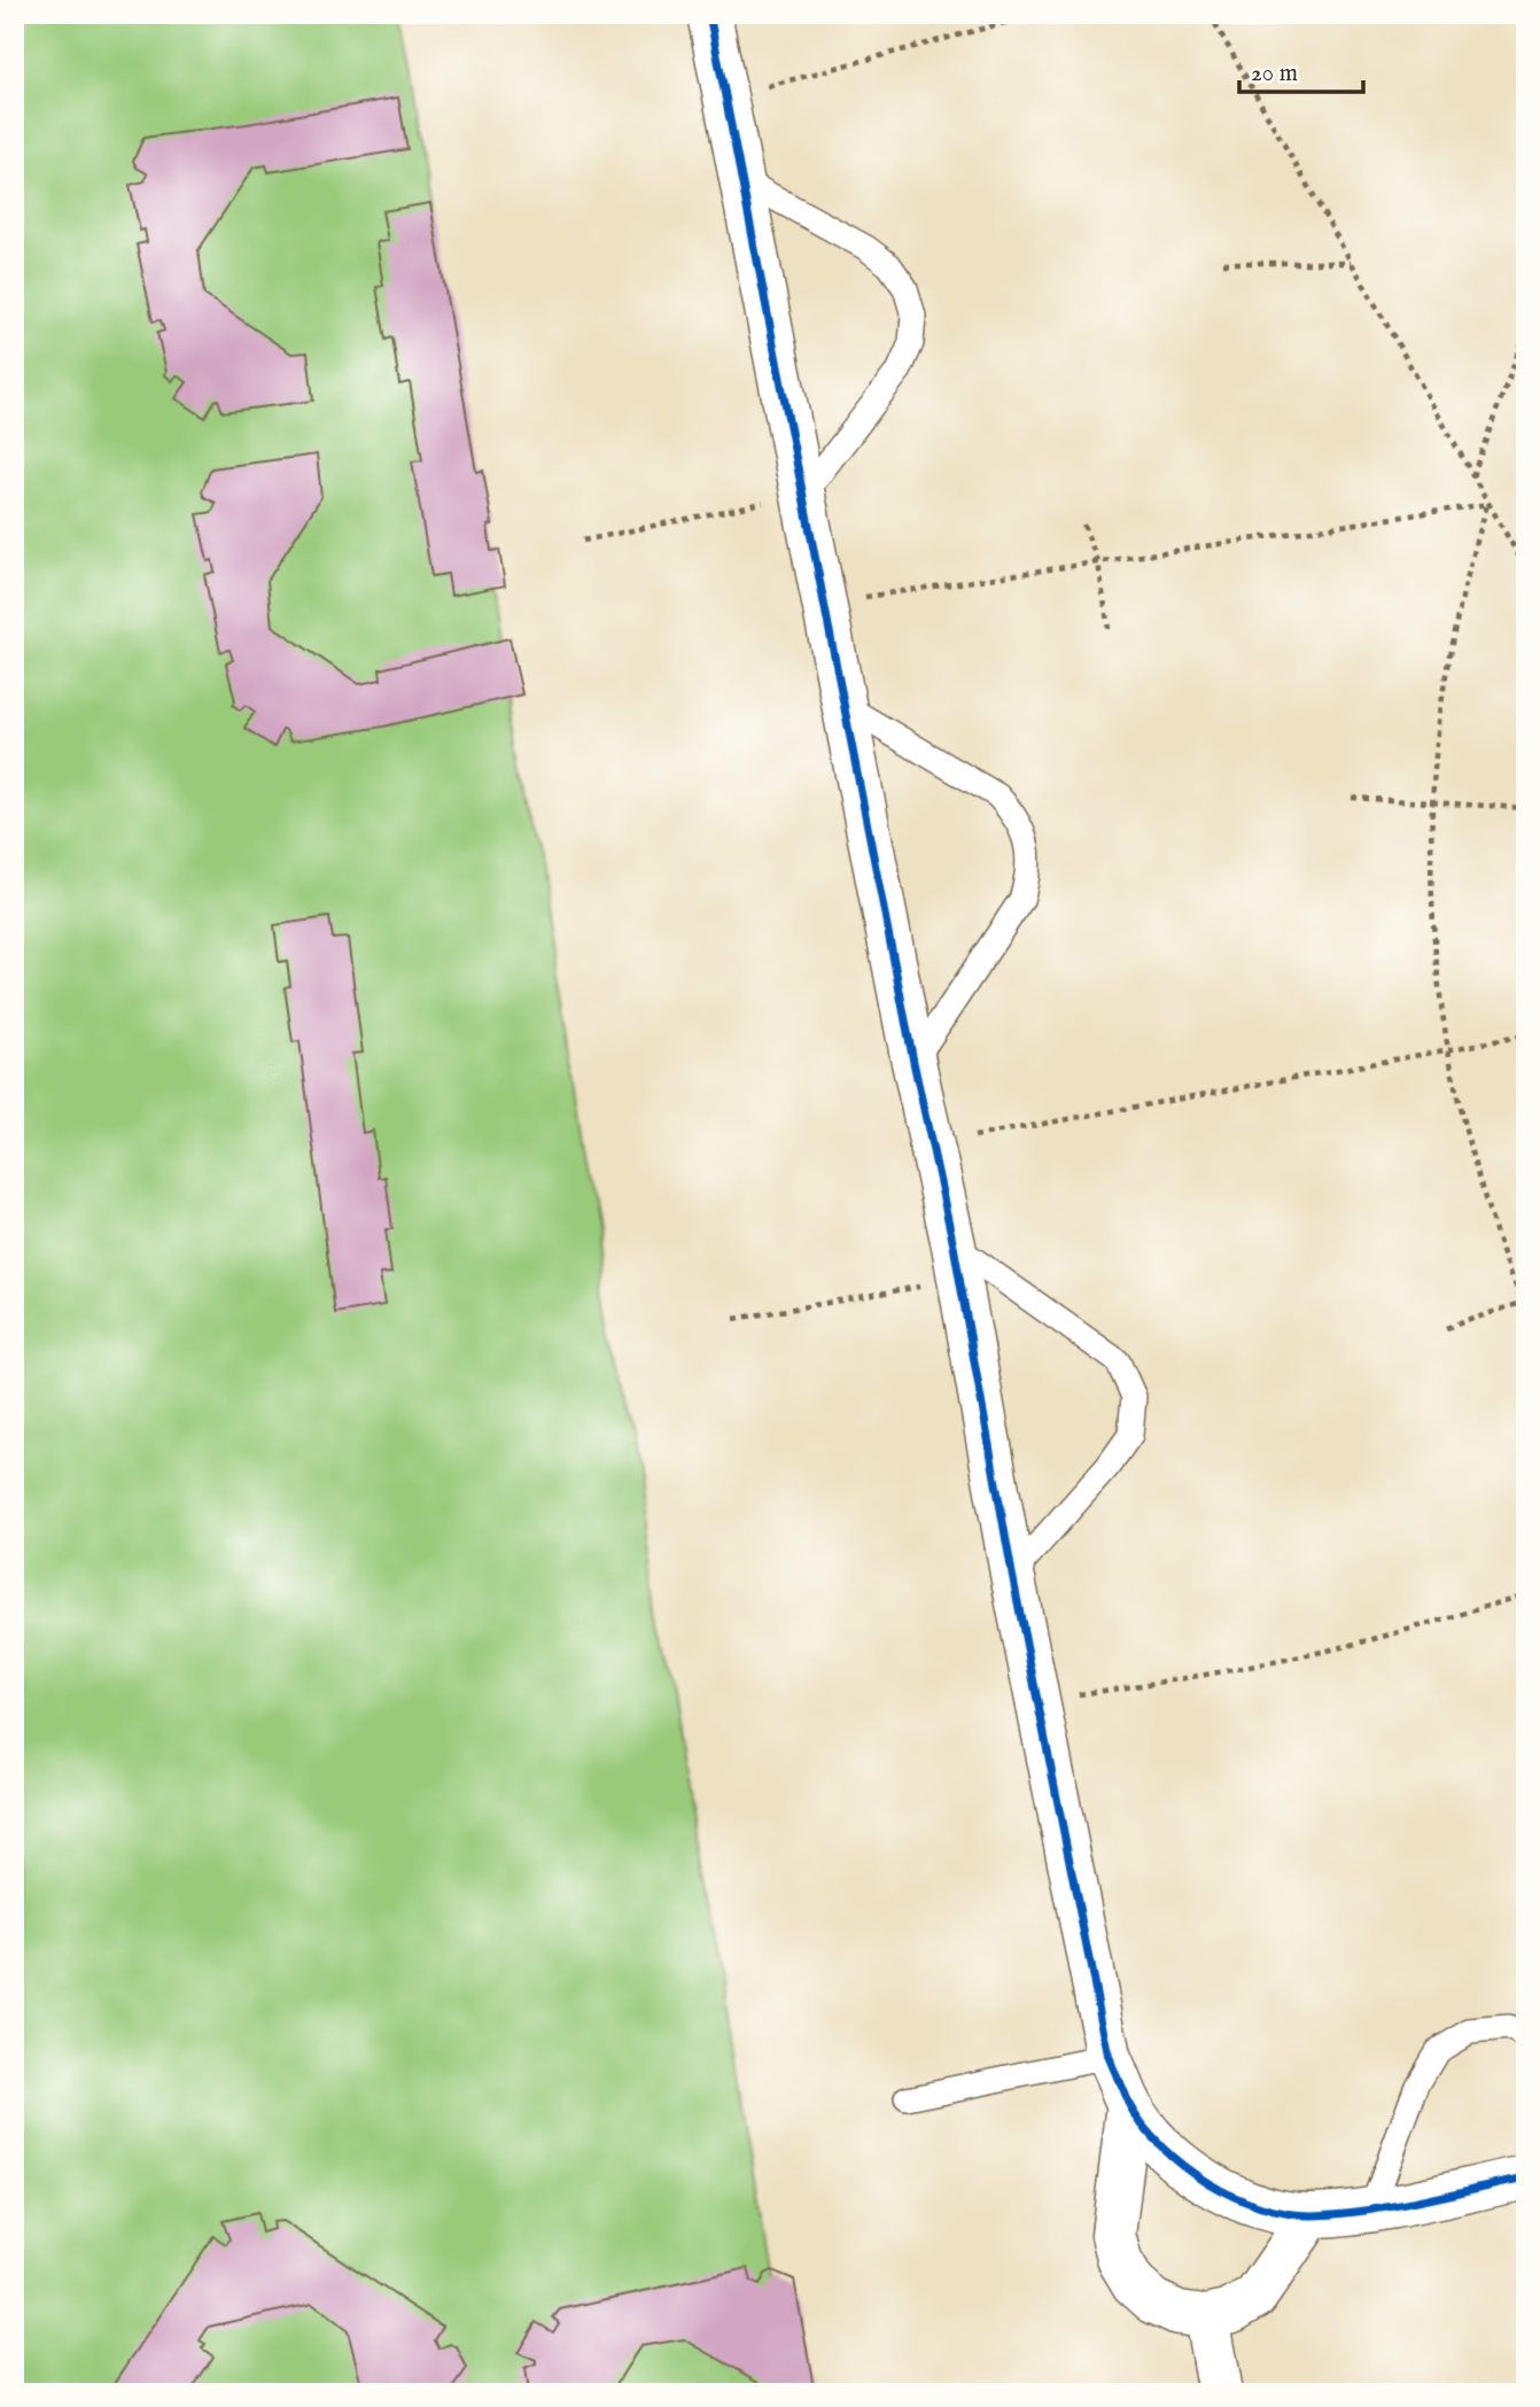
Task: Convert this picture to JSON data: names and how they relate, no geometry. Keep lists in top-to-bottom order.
{
  "scale_bar": "20 m"
}
